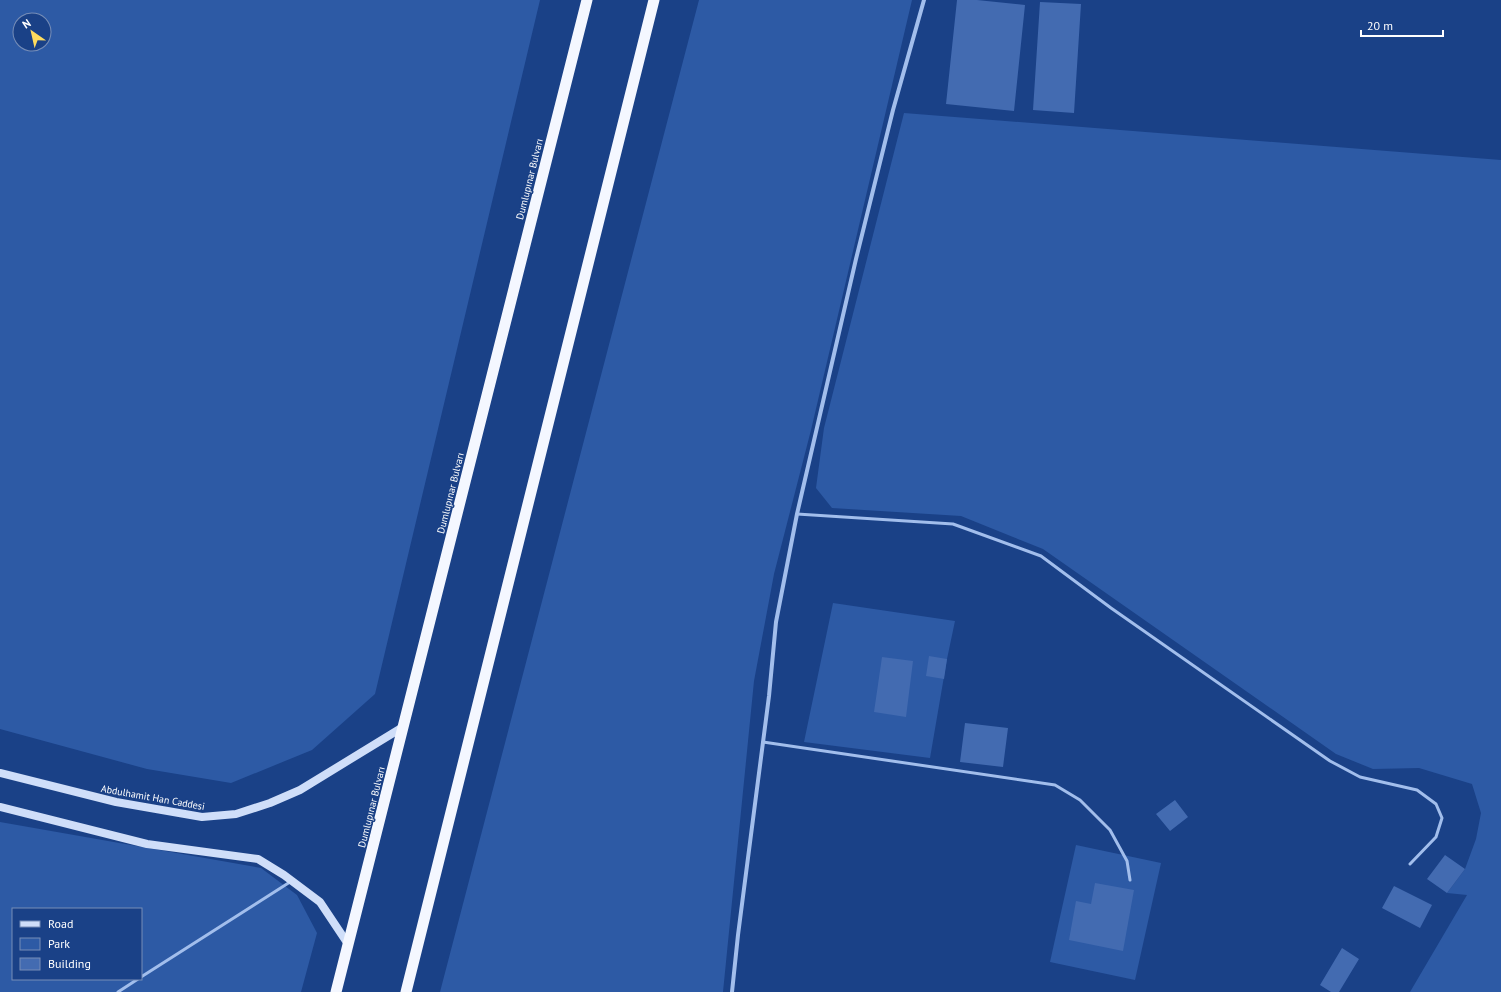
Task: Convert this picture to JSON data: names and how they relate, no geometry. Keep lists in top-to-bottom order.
{
  "streets": {
    "highway": ["Dumlupınar Bulvarı"],
    "main road": ["Abdulhamit Han Caddesi"]
  },
  "crossings": [
    ["Dumlupınar Bulvarı", "Abdulhamit Han Caddesi"]
  ],
  "legend": ["Road", "Park", "Building"],
  "scale_bar": "20 m",
  "north": "top left"
}
